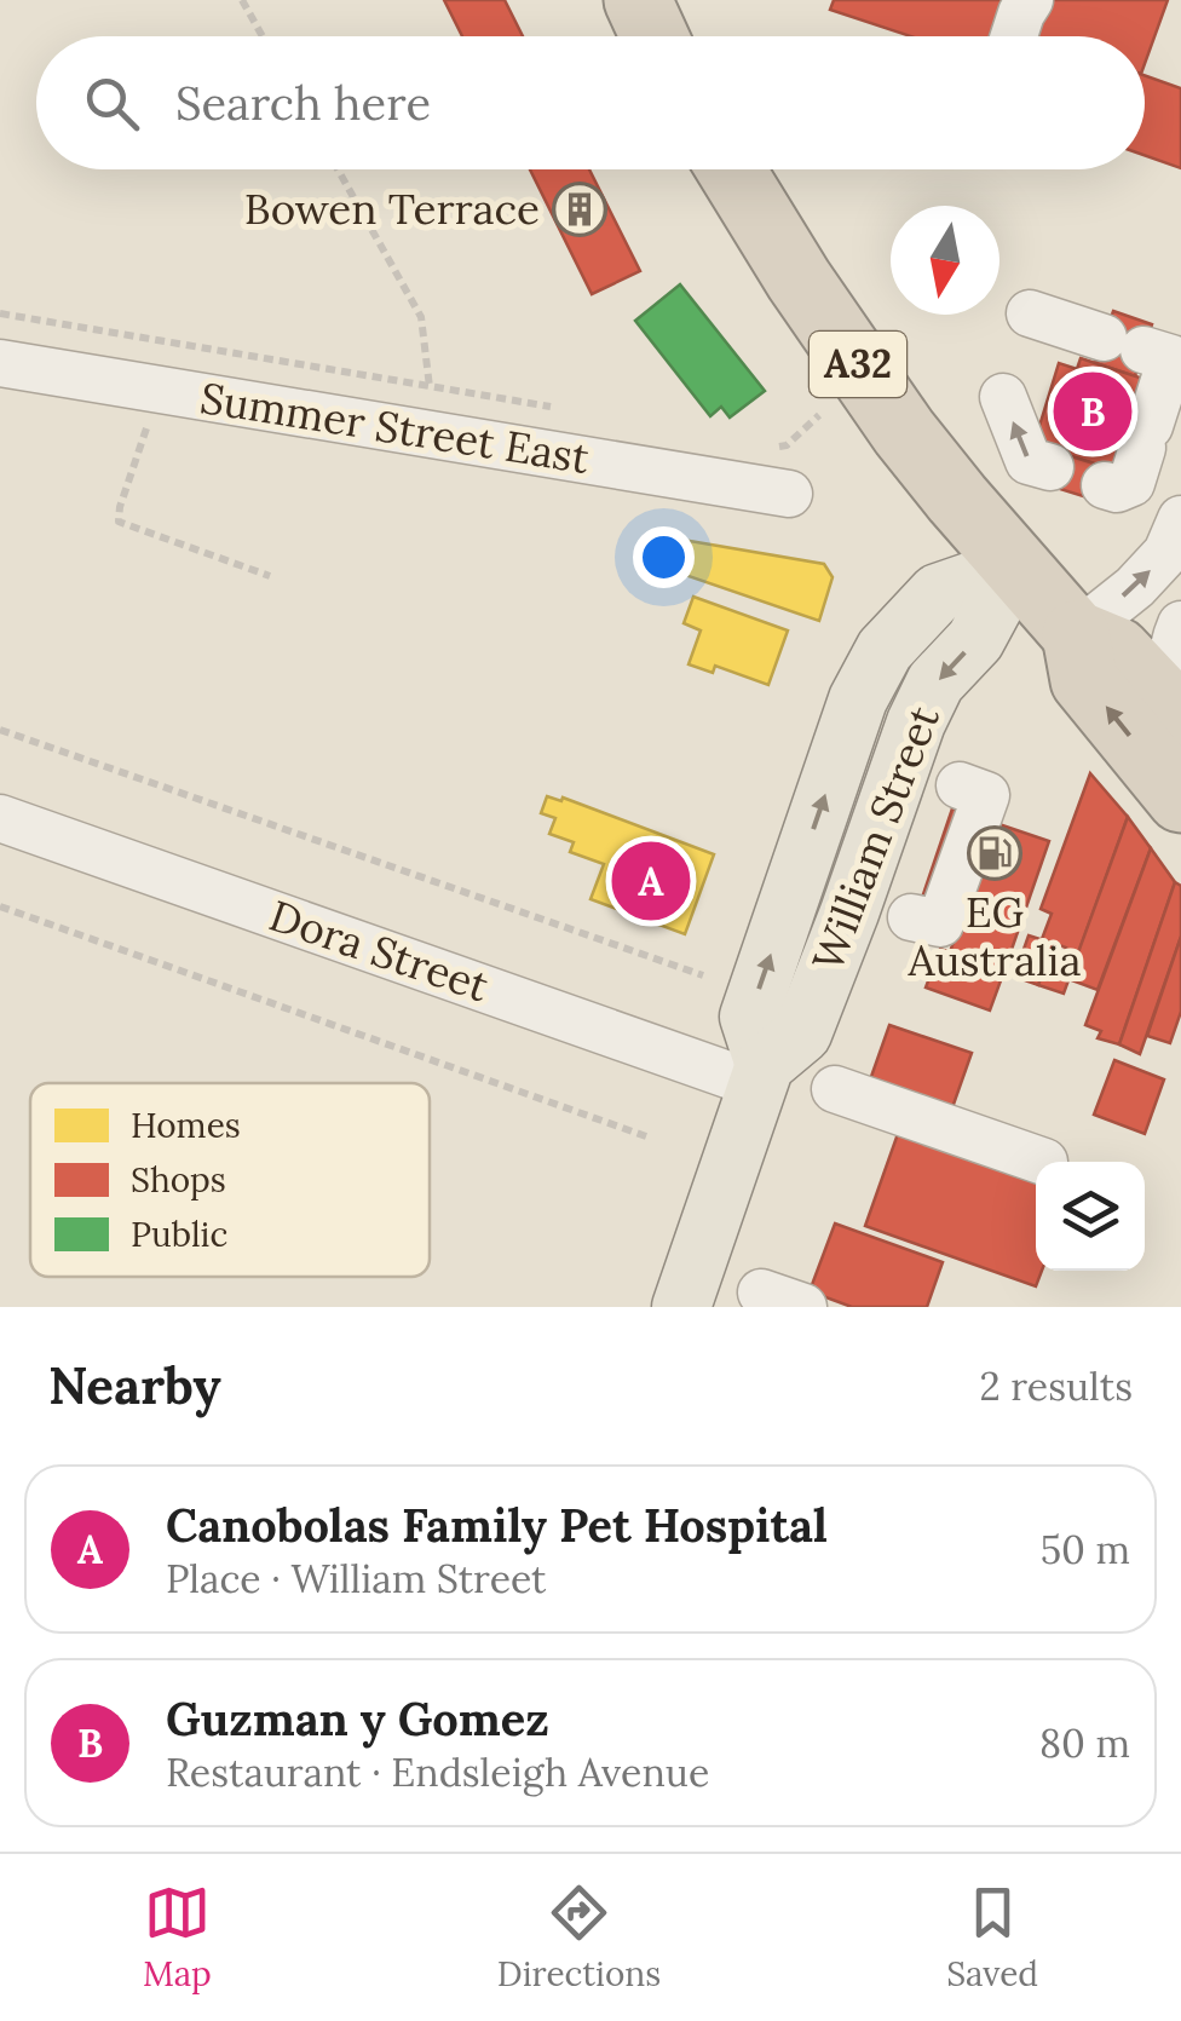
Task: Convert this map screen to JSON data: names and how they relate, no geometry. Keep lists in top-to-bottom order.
{
  "streets": {
    "highway": ["A32"],
    "main road": ["William Street"],
    "street": ["Summer Street East", "Dora Street"]
  },
  "crossings": [
    ["A32", "William Street"],
    ["William Street", "Dora Street"]
  ],
  "places": {
    "building": ["Bowen Terrace"],
    "fuel station": ["EG Australia"]
  },
  "legend": ["Homes", "Shops", "Public"],
  "north": "bottom",
  "page": {
    "search": "Search here",
    "pins": ["B", "A"],
    "heading": ["Nearby", "2 results"],
    "list": [
      {
        "mark": "A",
        "name": "Canobolas Family Pet Hospital",
        "note": "Place · William Street",
        "value": "50 m"
      },
      {
        "mark": "B",
        "name": "Guzman y Gomez",
        "note": "Restaurant · Endsleigh Avenue",
        "value": "80 m"
      }
    ],
    "nav": ["Map", "Directions", "Saved"]
  }
}
